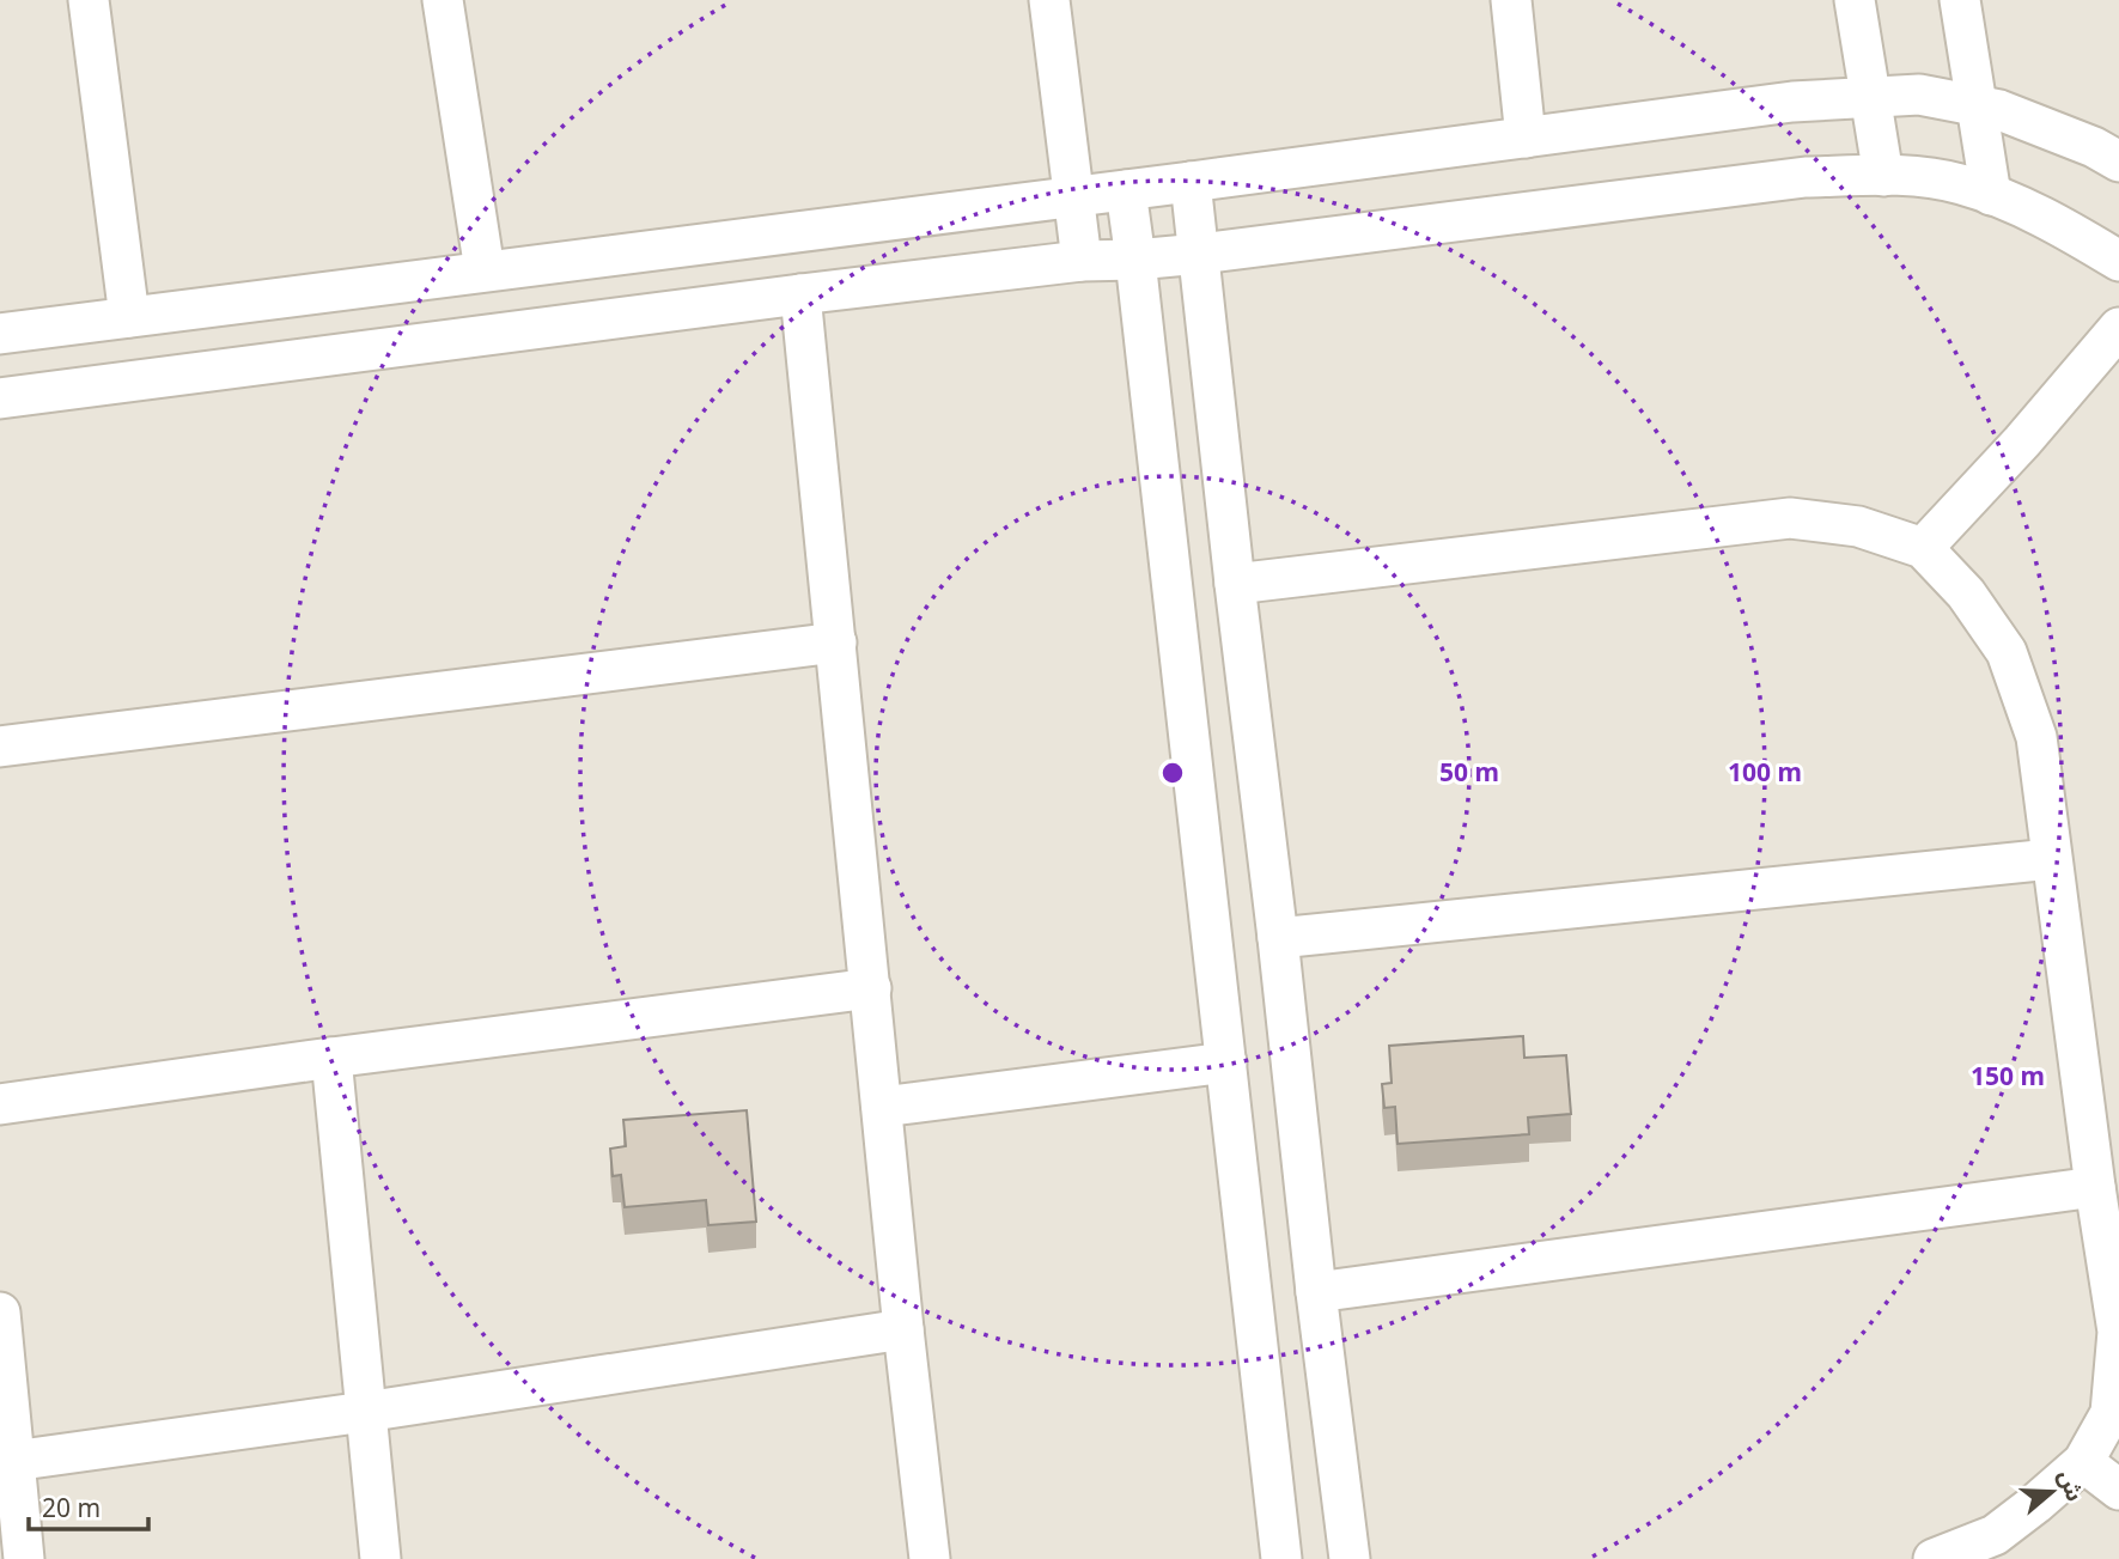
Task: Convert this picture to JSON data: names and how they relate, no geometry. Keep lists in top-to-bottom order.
{
  "scale_bar": "20 m",
  "north": "right",
  "rings": ["50 m", "100 m", "150 m"]
}
